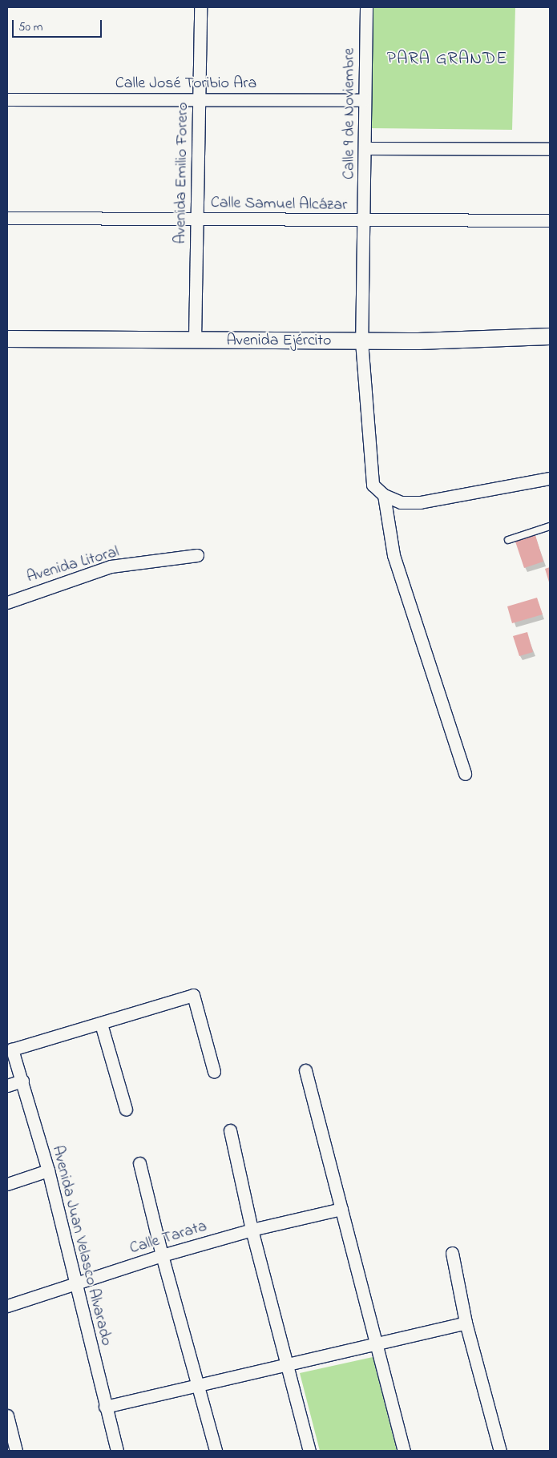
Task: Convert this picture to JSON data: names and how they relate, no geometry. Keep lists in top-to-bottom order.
{
  "streets": {
    "main road": ["Avenida Ejército"],
    "street": [
      "Calle José Toribio Ara",
      "Calle 9 de Noviembre",
      "Avenida Emilio Forero",
      "Calle Samuel Alcázar",
      "Avenida Litoral",
      "Calle Tarata",
      "Avenida Juan Velasco Alvarado"
    ]
  },
  "crossings": [
    ["Calle José Toribio Ara", "Calle 9 de Noviembre"],
    ["Calle José Toribio Ara", "Avenida Emilio Forero"],
    ["Calle 9 de Noviembre", "Calle Samuel Alcázar"],
    ["Calle 9 de Noviembre", "Avenida Ejército"],
    ["Avenida Emilio Forero", "Calle Samuel Alcázar"],
    ["Avenida Emilio Forero", "Avenida Ejército"],
    ["Calle Tarata", "Avenida Juan Velasco Alvarado"]
  ],
  "districts": ["PARA GRANDE"],
  "scale_bar": "50 m"
}
